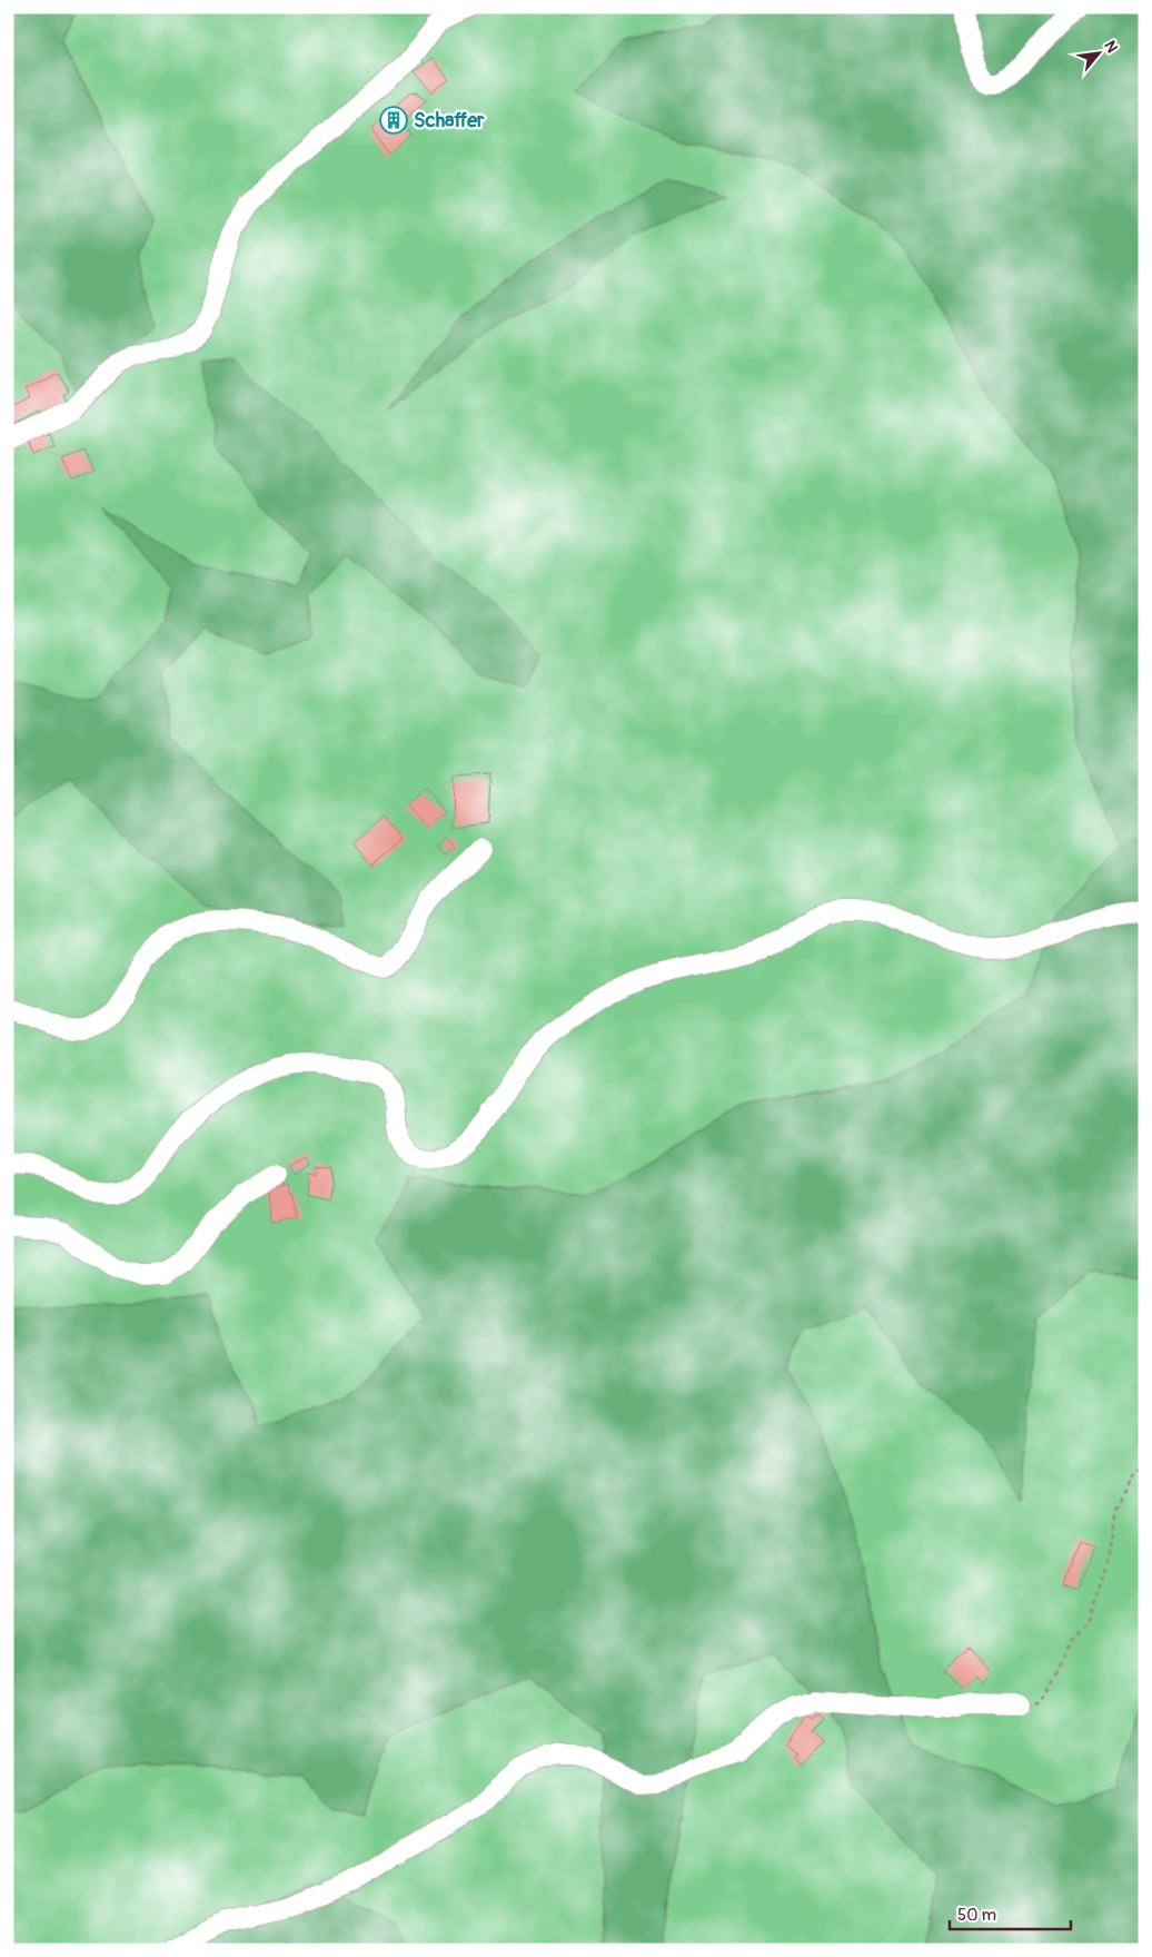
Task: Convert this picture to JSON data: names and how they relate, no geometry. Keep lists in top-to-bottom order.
{
  "places": {
    "building": ["Schaffer"]
  },
  "scale_bar": "50 m",
  "north": "top right"
}
